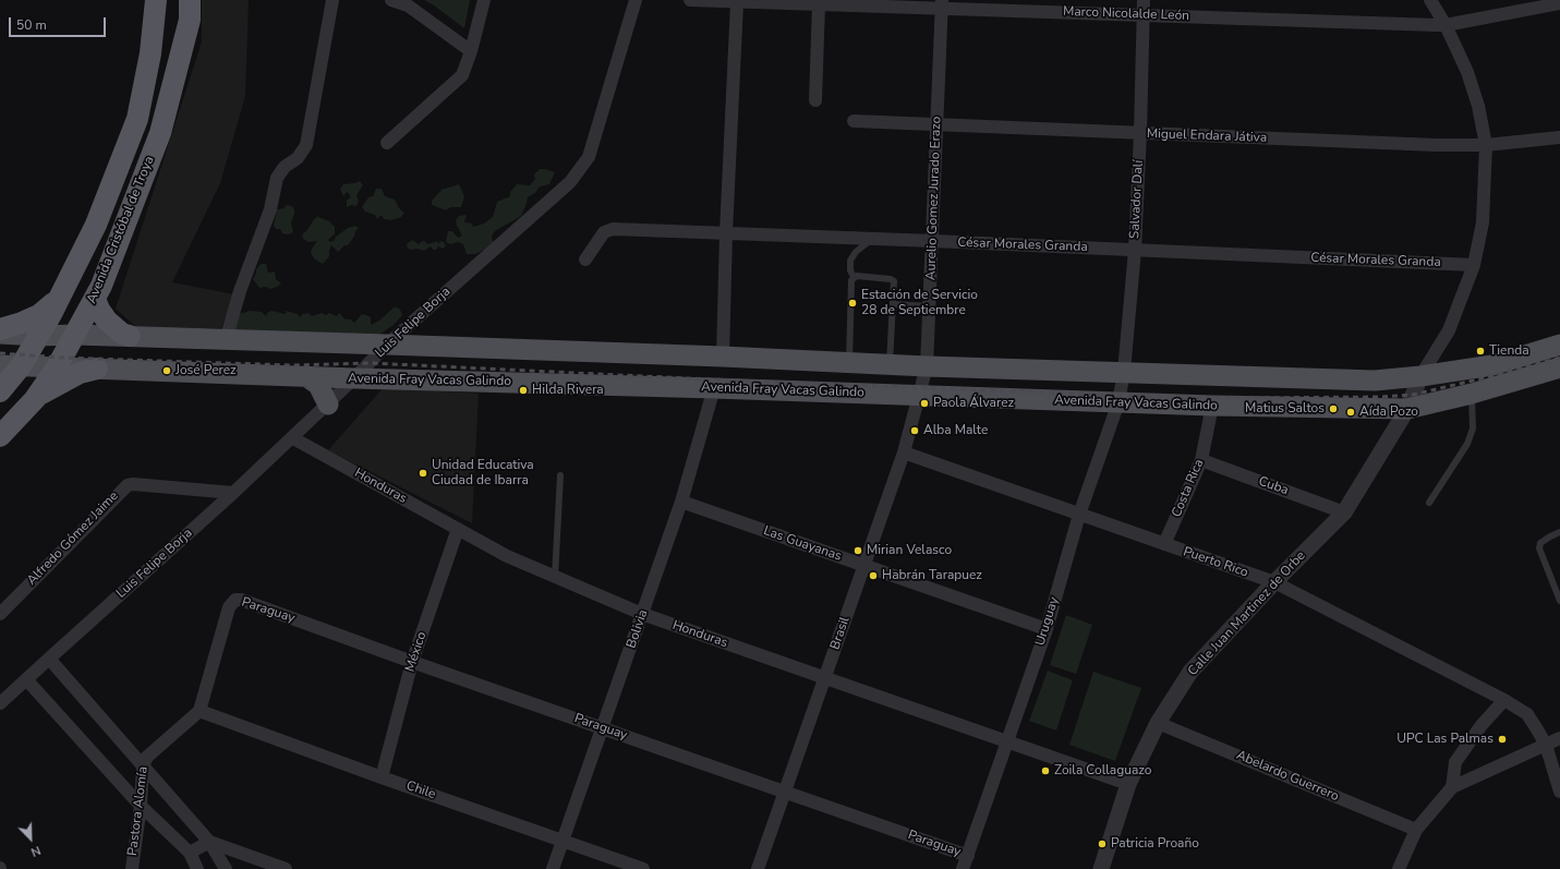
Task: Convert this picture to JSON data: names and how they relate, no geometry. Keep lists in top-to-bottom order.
{
  "streets": {
    "highway": ["Avenida Cristóbal de Troya"],
    "main road": ["Avenida Fray Vacas Galindo"],
    "street": [
      "Marco Nicolalde León",
      "Miguel Endara Játiva",
      "Aurelio Gomez Jurado Erazo",
      "Salvador Dalí",
      "César Morales Granda",
      "Luis Felipe Borja",
      "Honduras",
      "Cuba",
      "Costa Rica",
      "Alfredo Gómez Jaime",
      "Las Guayanas",
      "Puerto Rico",
      "Paraguay",
      "Calle Juan Martinez de Orbe",
      "Uruguay",
      "Bolivia",
      "Brasil",
      "México",
      "Abelardo Guerrero",
      "Chile",
      "Pastora Alomía"
    ]
  },
  "crossings": [
    ["Marco Nicolalde León", "Aurelio Gomez Jurado Erazo"],
    ["Marco Nicolalde León", "Salvador Dalí"],
    ["Miguel Endara Játiva", "Aurelio Gomez Jurado Erazo"],
    ["Miguel Endara Játiva", "Salvador Dalí"],
    ["Aurelio Gomez Jurado Erazo", "César Morales Granda"],
    ["Aurelio Gomez Jurado Erazo", "Avenida Fray Vacas Galindo"],
    ["Aurelio Gomez Jurado Erazo", "Brasil"],
    ["Salvador Dalí", "César Morales Granda"],
    ["Salvador Dalí", "Uruguay"],
    ["Avenida Cristóbal de Troya", "Avenida Fray Vacas Galindo"],
    ["Luis Felipe Borja", "Avenida Fray Vacas Galindo"],
    ["Luis Felipe Borja", "Honduras"],
    ["Luis Felipe Borja", "Alfredo Gómez Jaime"],
    ["Avenida Fray Vacas Galindo", "Costa Rica"],
    ["Avenida Fray Vacas Galindo", "Calle Juan Martinez de Orbe"],
    ["Avenida Fray Vacas Galindo", "Uruguay"],
    ["Avenida Fray Vacas Galindo", "Bolivia"],
    ["Avenida Fray Vacas Galindo", "Brasil"],
    ["Honduras", "Calle Juan Martinez de Orbe"],
    ["Honduras", "Uruguay"],
    ["Honduras", "Bolivia"],
    ["Honduras", "Brasil"],
    ["Honduras", "México"],
    ["Cuba", "Costa Rica"],
    ["Cuba", "Calle Juan Martinez de Orbe"],
    ["Costa Rica", "Puerto Rico"],
    ["Las Guayanas", "Uruguay"],
    ["Las Guayanas", "Bolivia"],
    ["Las Guayanas", "Brasil"],
    ["Puerto Rico", "Calle Juan Martinez de Orbe"],
    ["Puerto Rico", "Uruguay"],
    ["Puerto Rico", "Brasil"],
    ["Paraguay", "Uruguay"],
    ["Paraguay", "Bolivia"],
    ["Paraguay", "Brasil"],
    ["Paraguay", "México"],
    ["Paraguay", "Chile"],
    ["Paraguay", "Pastora Alomía"],
    ["Calle Juan Martinez de Orbe", "Abelardo Guerrero"],
    ["Bolivia", "Chile"],
    ["México", "Chile"],
    ["Chile", "Pastora Alomía"]
  ],
  "places": [
    "Estación de Servicio 28 de Septiembre",
    "Tienda",
    "José Perez",
    "Hilda Rivera",
    "Paola Álvarez",
    "Matius Saltos",
    "Aída Pozo",
    "Alba Malte",
    "Unidad Educativa Ciudad de Ibarra",
    "Mirian Velasco",
    "Habrán Tarapuez",
    "UPC Las Palmas",
    "Zoila Collaguazo",
    "Patricia Proaño"
  ],
  "scale_bar": "50 m",
  "north": "bottom right"
}
